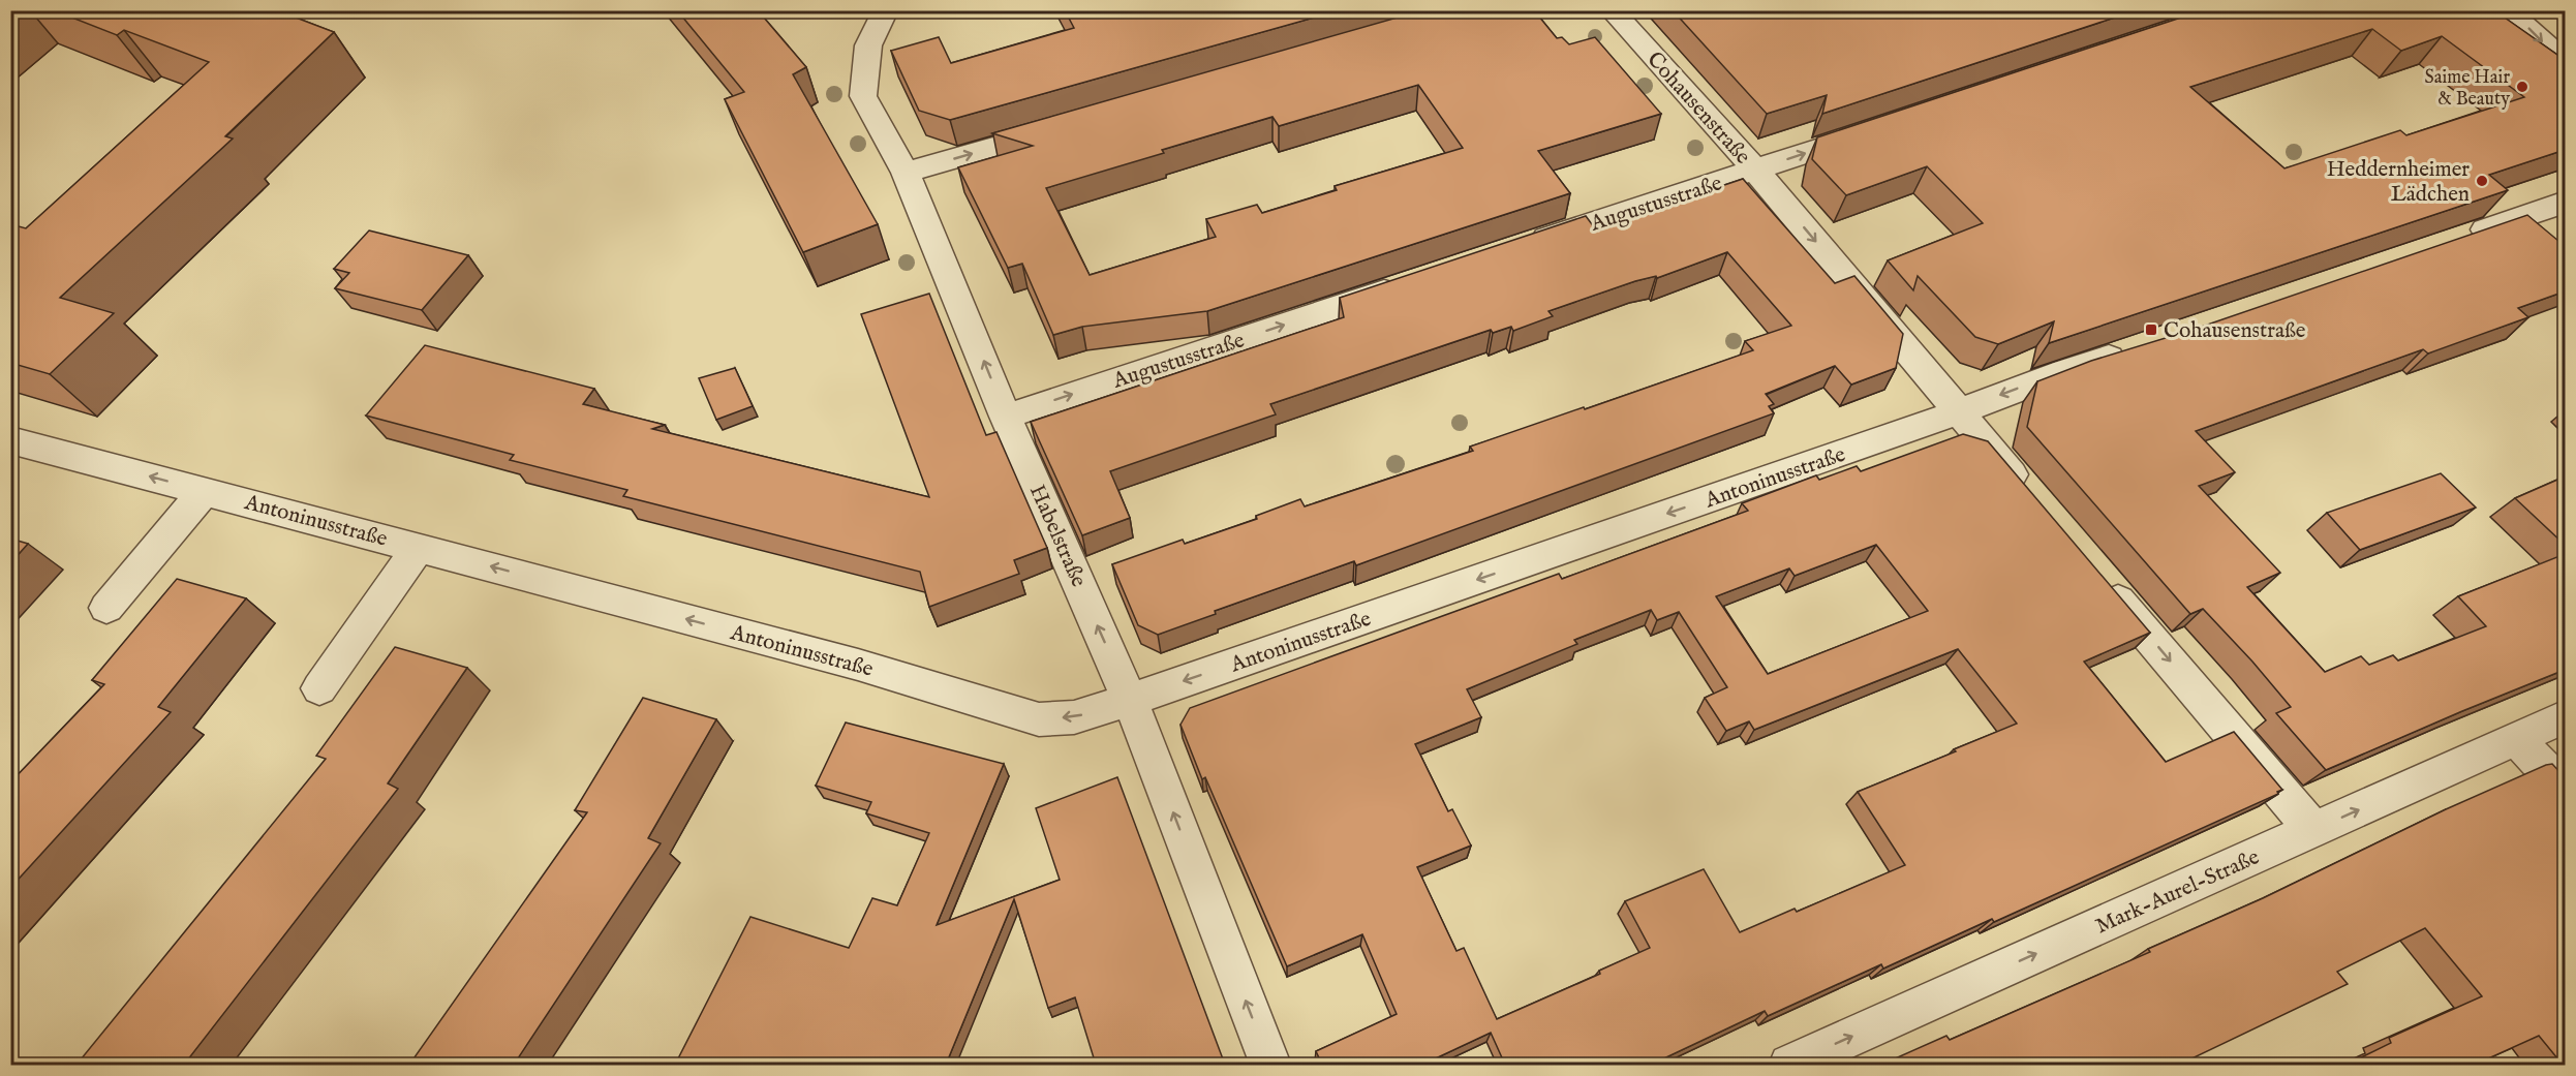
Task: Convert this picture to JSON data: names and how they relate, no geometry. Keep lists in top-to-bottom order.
{
  "streets": {
    "street": [
      "Cohausenstraße",
      "Augustusstraße",
      "Antoninusstraße",
      "Habelstraße",
      "Mark-Aurel-Straße"
    ]
  },
  "crossings": [
    ["Cohausenstraße", "Augustusstraße"],
    ["Cohausenstraße", "Antoninusstraße"],
    ["Augustusstraße", "Habelstraße"],
    ["Antoninusstraße", "Habelstraße"]
  ],
  "one_way": [
    "Cohausenstraße",
    "Augustusstraße",
    "Antoninusstraße",
    "Habelstraße",
    "Mark-Aurel-Straße"
  ],
  "places": {
    "other": ["Saime Hair & Beauty", "Heddernheimer Lädchen"],
    "transit": ["Cohausenstraße"]
  }
}
